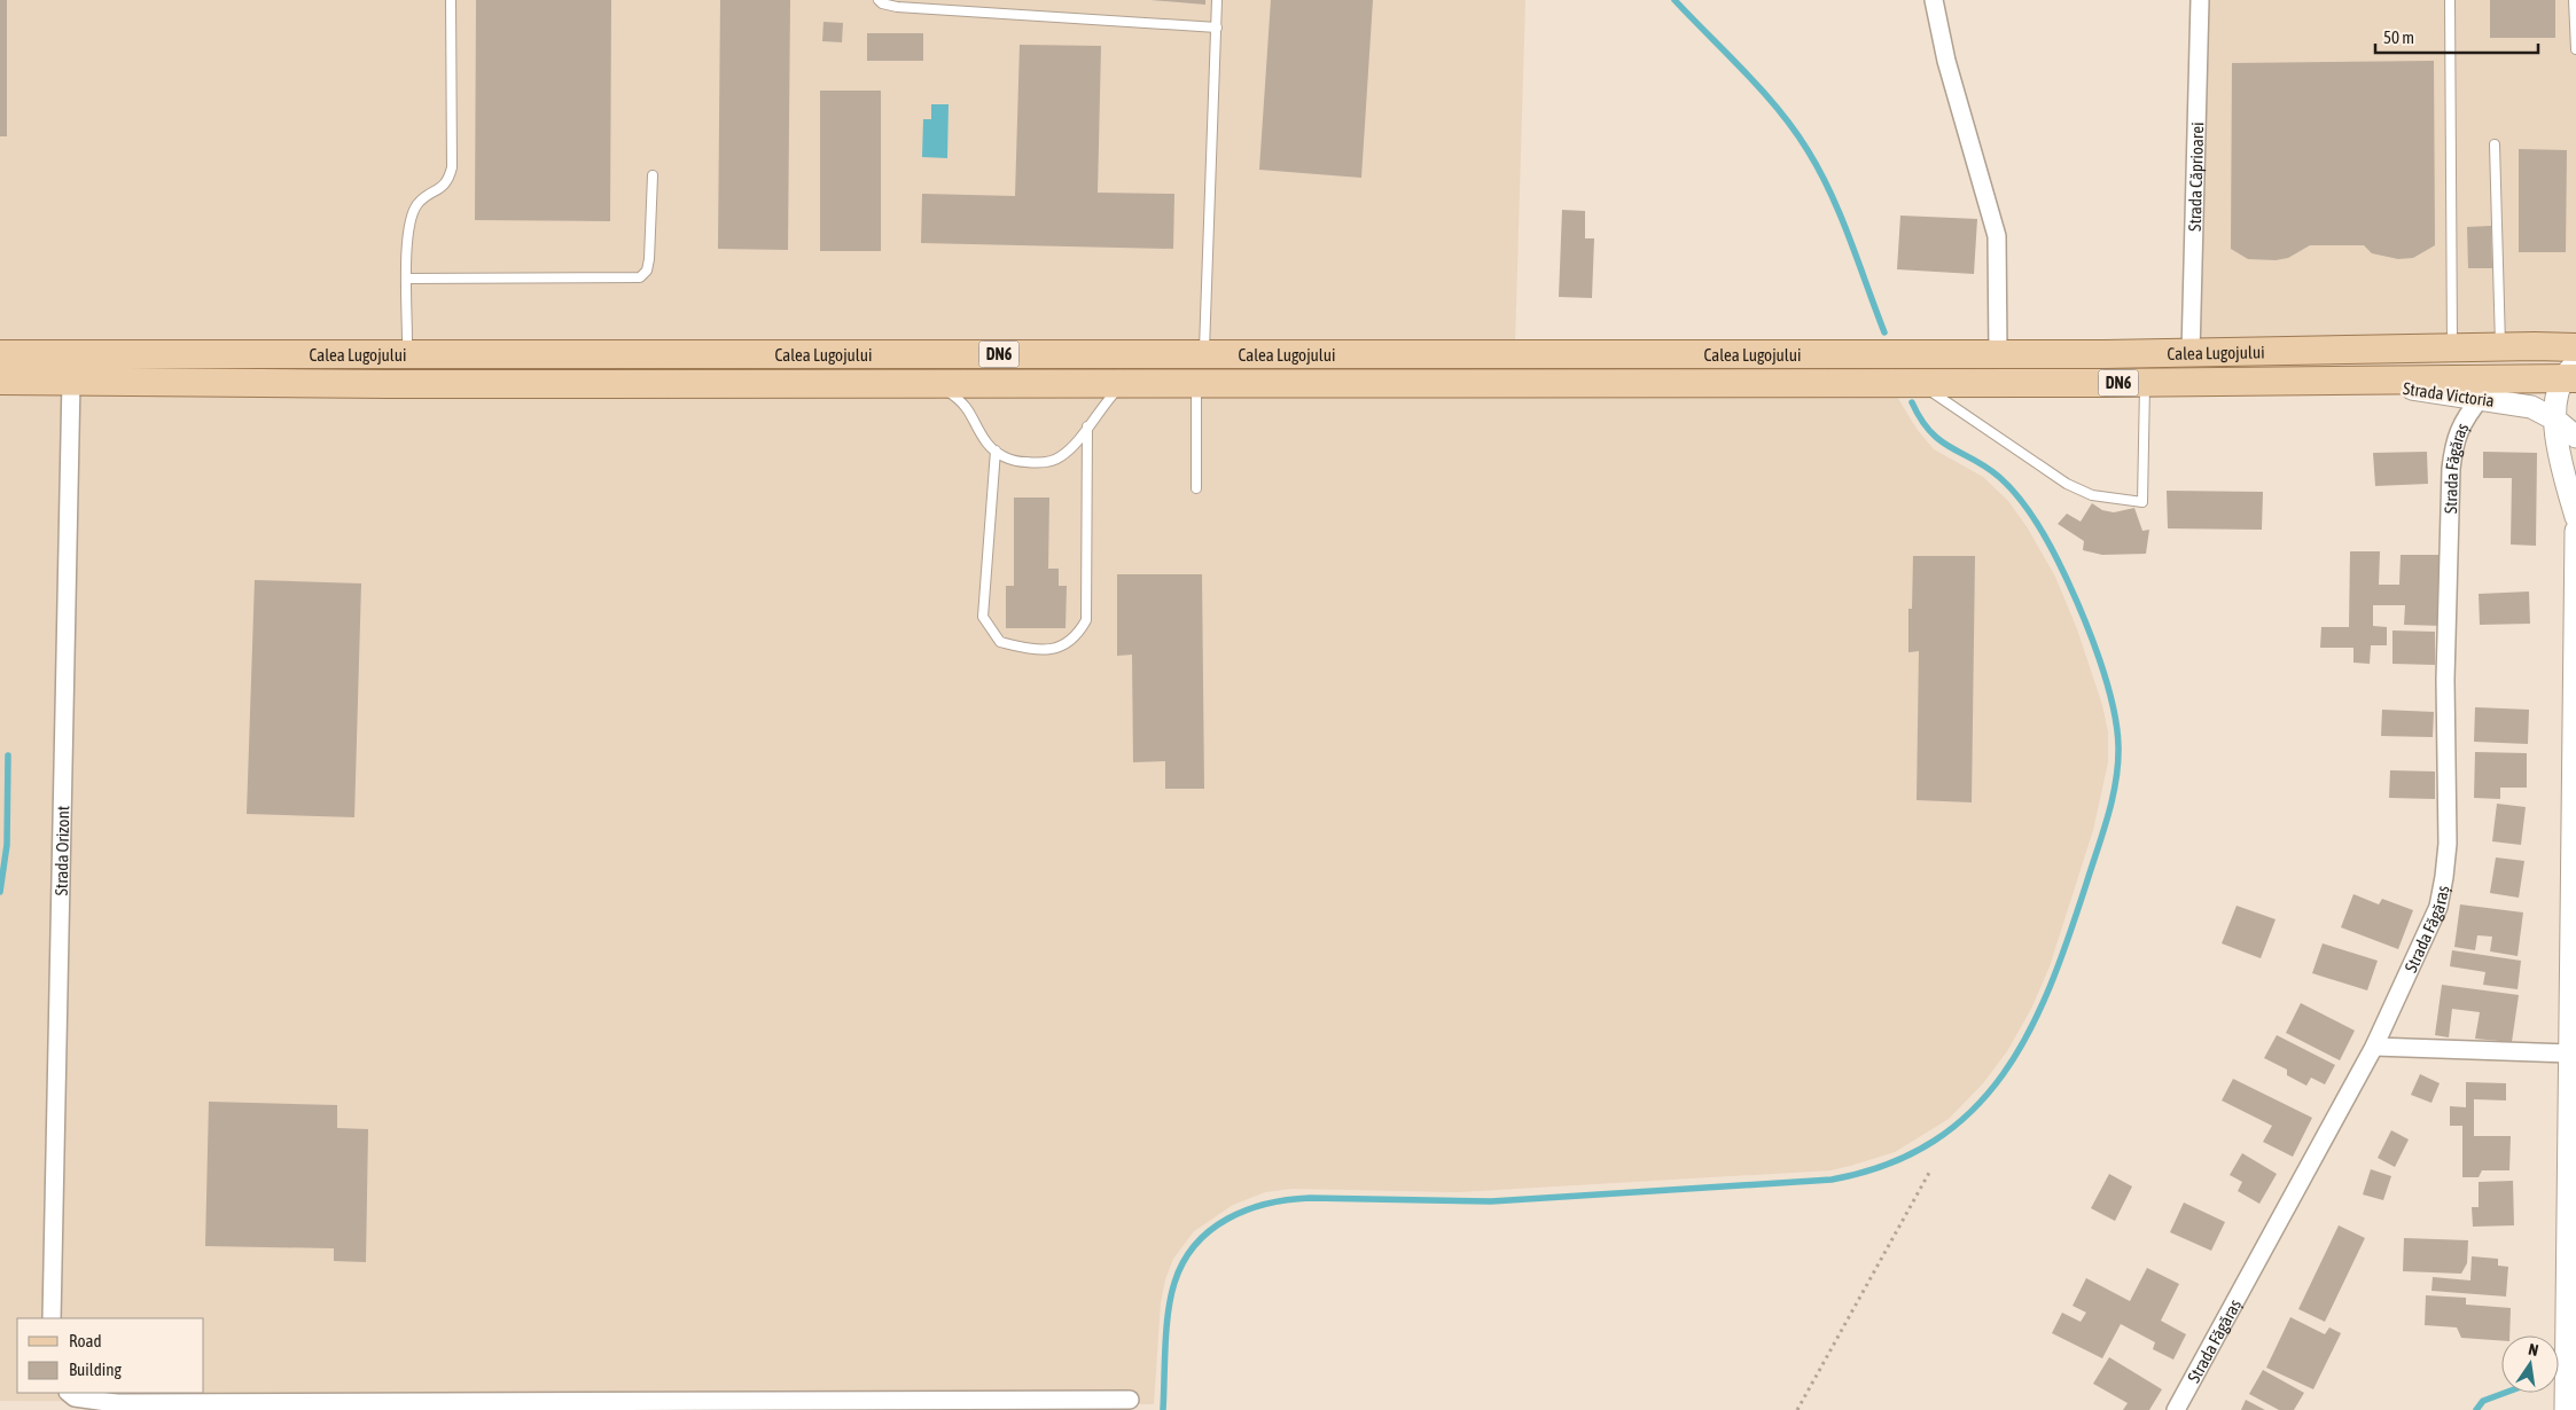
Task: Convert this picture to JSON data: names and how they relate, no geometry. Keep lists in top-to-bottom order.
{
  "streets": {
    "main road": ["Calea Lugojului", "DN6"],
    "street": [
      "Strada Căprioarei",
      "Strada Victoria",
      "Strada Făgăraș",
      "Strada Orizont"
    ]
  },
  "crossings": [
    ["Strada Căprioarei", "Calea Lugojului"],
    ["Calea Lugojului", "Strada Victoria"],
    ["Calea Lugojului", "Strada Orizont"],
    ["Strada Victoria", "Strada Făgăraș"]
  ],
  "legend": ["Road", "Building"],
  "scale_bar": "50 m",
  "north": "top"
}
